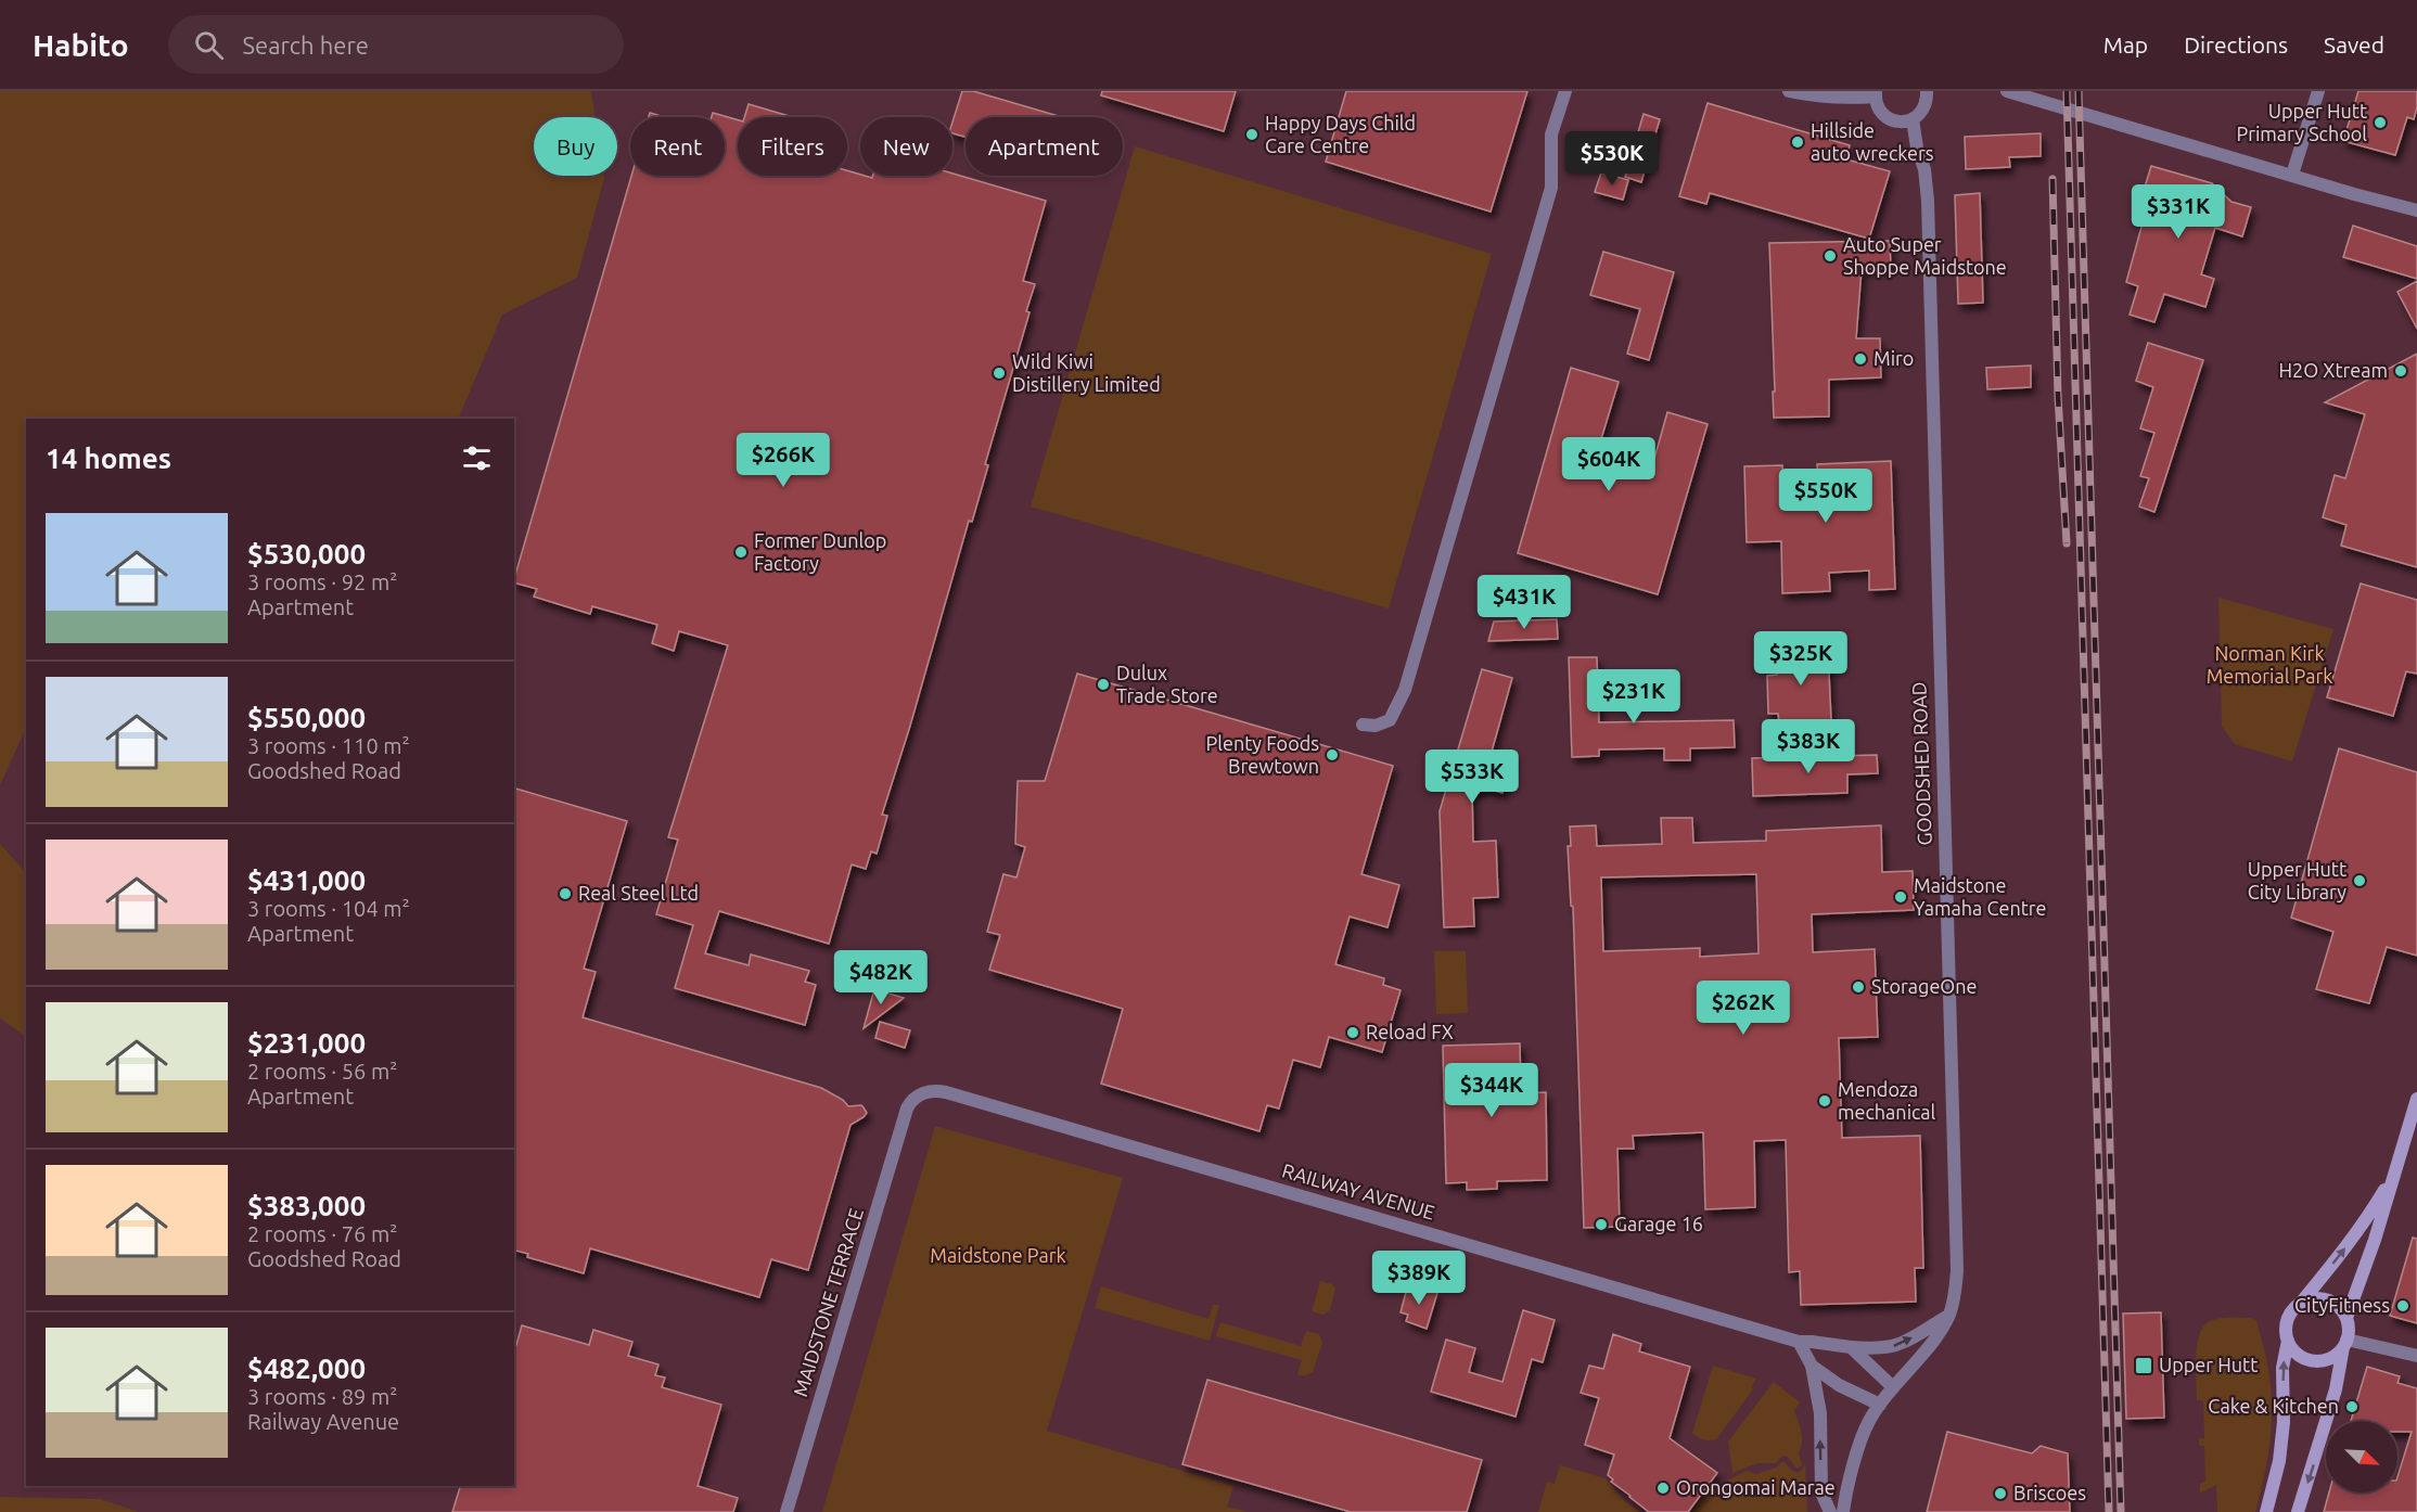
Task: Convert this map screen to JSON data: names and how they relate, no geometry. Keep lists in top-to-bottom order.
{
  "streets": {
    "street": ["GOODSHED ROAD", "RAILWAY AVENUE", "MAIDSTONE TERRACE"]
  },
  "crossings": [
    ["GOODSHED ROAD", "RAILWAY AVENUE"],
    ["RAILWAY AVENUE", "MAIDSTONE TERRACE"]
  ],
  "parks": ["Norman Kirk Memorial Park", "Maidstone Park"],
  "places": {
    "other": [
      "Upper Hutt Primary School",
      "Happy Days Child Care Centre",
      "Hillside auto wreckers",
      "Auto Super Shoppe Maidstone",
      "Miro",
      "H2O Xtream",
      "Wild Kiwi Distillery Limited",
      "Former Dunlop Factory",
      "Dulux Trade Store",
      "Plenty Foods Brewtown",
      "Upper Hutt City Library",
      "Real Steel Ltd",
      "Maidstone Yamaha Centre",
      "StorageOne",
      "Reload FX",
      "Mendoza mechanical",
      "Garage 16",
      "CityFitness",
      "Cake & Kitchen",
      "Orongomai Marae",
      "Briscoes"
    ],
    "transit": ["Upper Hutt"]
  },
  "north": "bottom right",
  "page": {
    "header": "Habito",
    "search": "Search here",
    "nav": ["Map", "Directions", "Saved"],
    "chip": [
      "Buy",
      "Rent",
      "Filters",
      "New",
      "Apartment"
    ],
    "price": [
      "$530K",
      "$331K",
      "$266K",
      "$604K",
      "$550K",
      "$431K",
      "$325K",
      "$231K",
      "$383K",
      "$533K",
      "$482K",
      "$262K",
      "$344K",
      "$389K"
    ],
    "heading": "14 homes",
    "list": [
      {
        "name": "$530,000",
        "note": "3 rooms · 92 m² · Apartment"
      },
      {
        "name": "$550,000",
        "note": "3 rooms · 110 m² · Goodshed Road"
      },
      {
        "name": "$431,000",
        "note": "3 rooms · 104 m² · Apartment"
      },
      {
        "name": "$231,000",
        "note": "2 rooms · 56 m² · Apartment"
      },
      {
        "name": "$383,000",
        "note": "2 rooms · 76 m² · Goodshed Road"
      },
      {
        "name": "$482,000",
        "note": "3 rooms · 89 m² · Railway Avenue"
      }
    ]
  }
}
